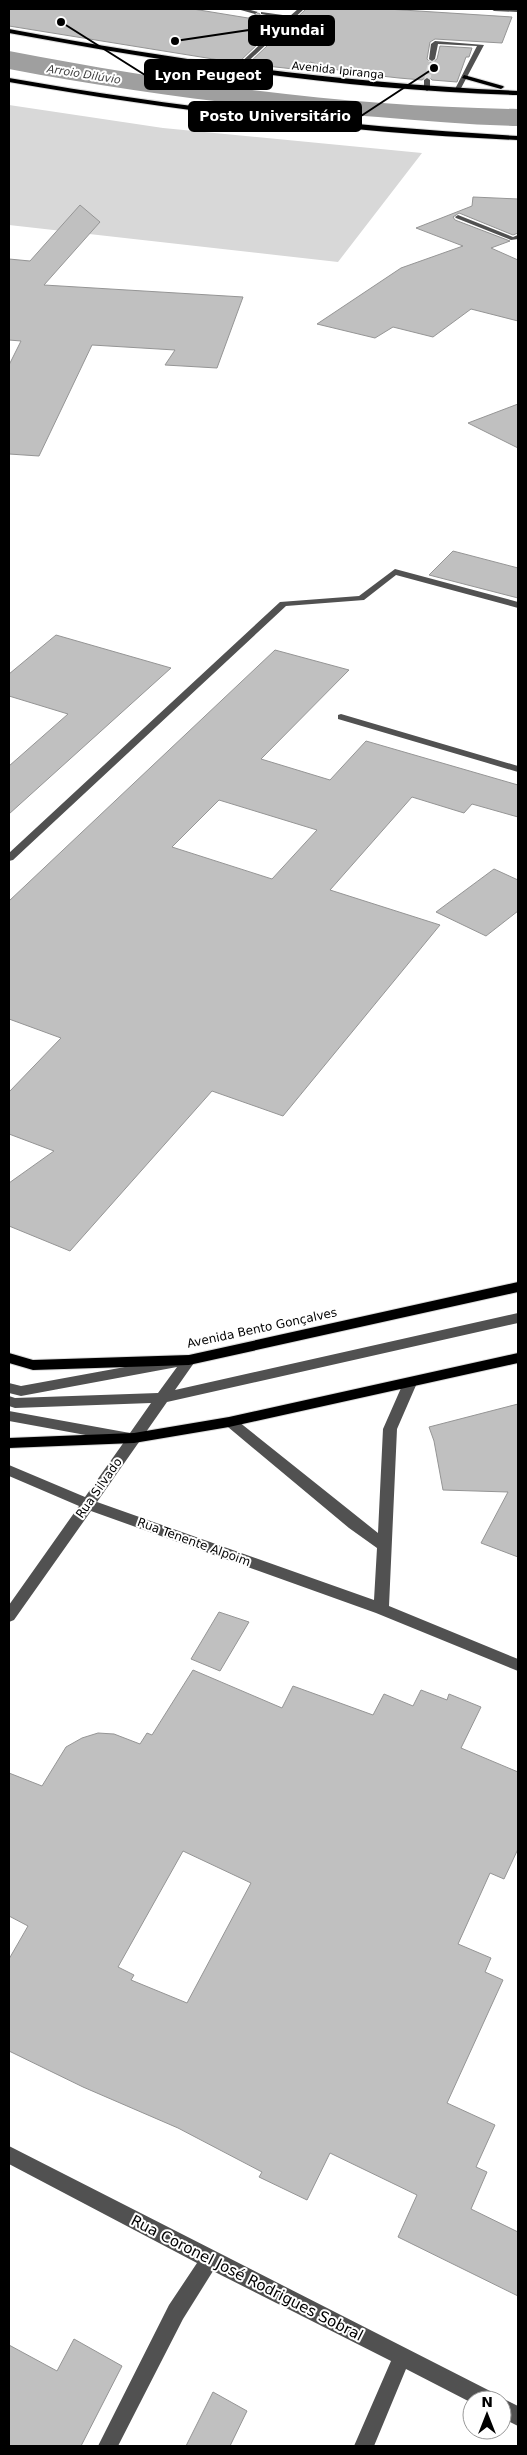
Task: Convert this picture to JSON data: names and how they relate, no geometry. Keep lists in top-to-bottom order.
{
  "streets": {
    "main road": ["Avenida Ipiranga", "Avenida Bento Gonçalves"],
    "street": ["Rua Silvado", "Rua Tenente Alpoim", "Rua Coronel José Rodrigues Sobral"]
  },
  "crossings": [
    ["Avenida Bento Gonçalves", "Rua Silvado"],
    ["Rua Silvado", "Rua Tenente Alpoim"]
  ],
  "water": ["Arroio Dilúvio"],
  "places": ["Lyon Peugeot", "Hyundai", "Posto Universitário"],
  "north": "top"
}
